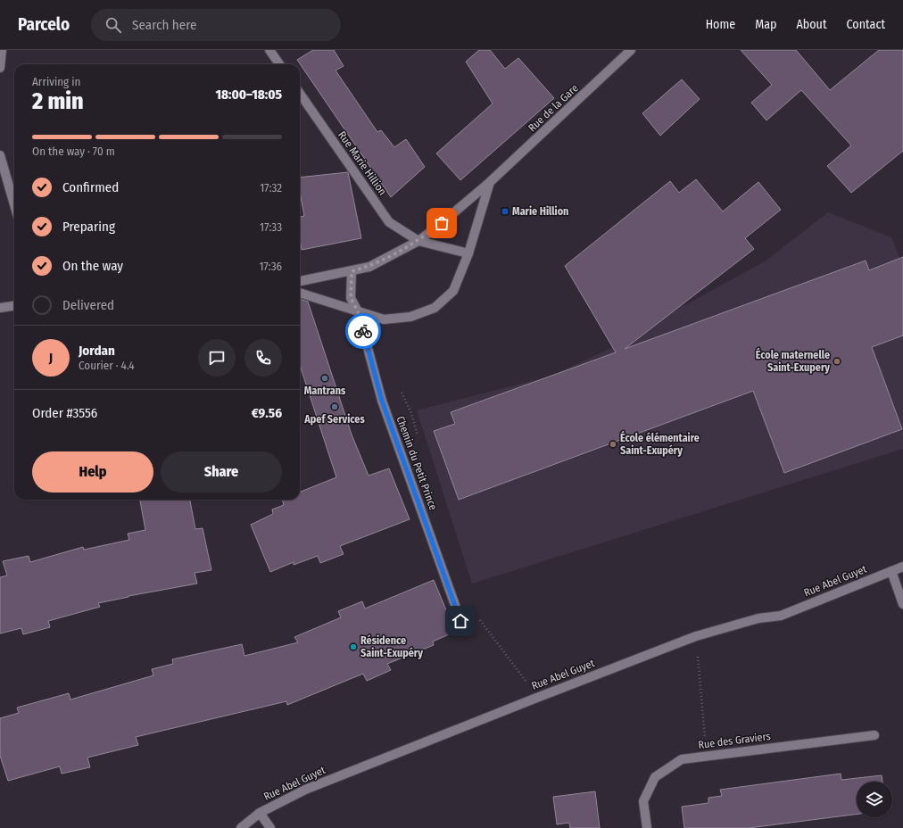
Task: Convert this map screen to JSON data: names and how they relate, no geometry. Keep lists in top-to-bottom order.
{
  "streets": {
    "street": [
      "Rue de la Gare",
      "Rue Marie Hillion",
      "Chemin du Petit Prince",
      "Rue Abel Guyet",
      "Rue des Graviers"
    ]
  },
  "crossings": [
    ["Rue de la Gare", "Rue Marie Hillion"]
  ],
  "places": {
    "transit": ["Marie Hillion"],
    "other": [
      "École maternelle Saint-Exupery",
      "Mantrans",
      "Apef Services",
      "École élémentaire Saint-Exupéry",
      "Résidence Saint-Exupéry"
    ]
  },
  "page": {
    "header": "Parcelo",
    "search": "Search here",
    "nav": [
      "Home",
      "Map",
      "About",
      "Contact"
    ],
    "heading": ["2 min", "Arriving in", "18:00–18:05"],
    "panel": [
      "Jordan",
      "Courier · 4.4",
      "Order #3556",
      "€9.56"
    ],
    "bar": "On the way · 70 m",
    "list": [
      ["Confirmed", "17:32"],
      ["Preparing", "17:33"],
      ["On the way", "17:36"],
      "Delivered"
    ],
    "round": "J",
    "buttons": ["Help", "Share"]
  }
}
